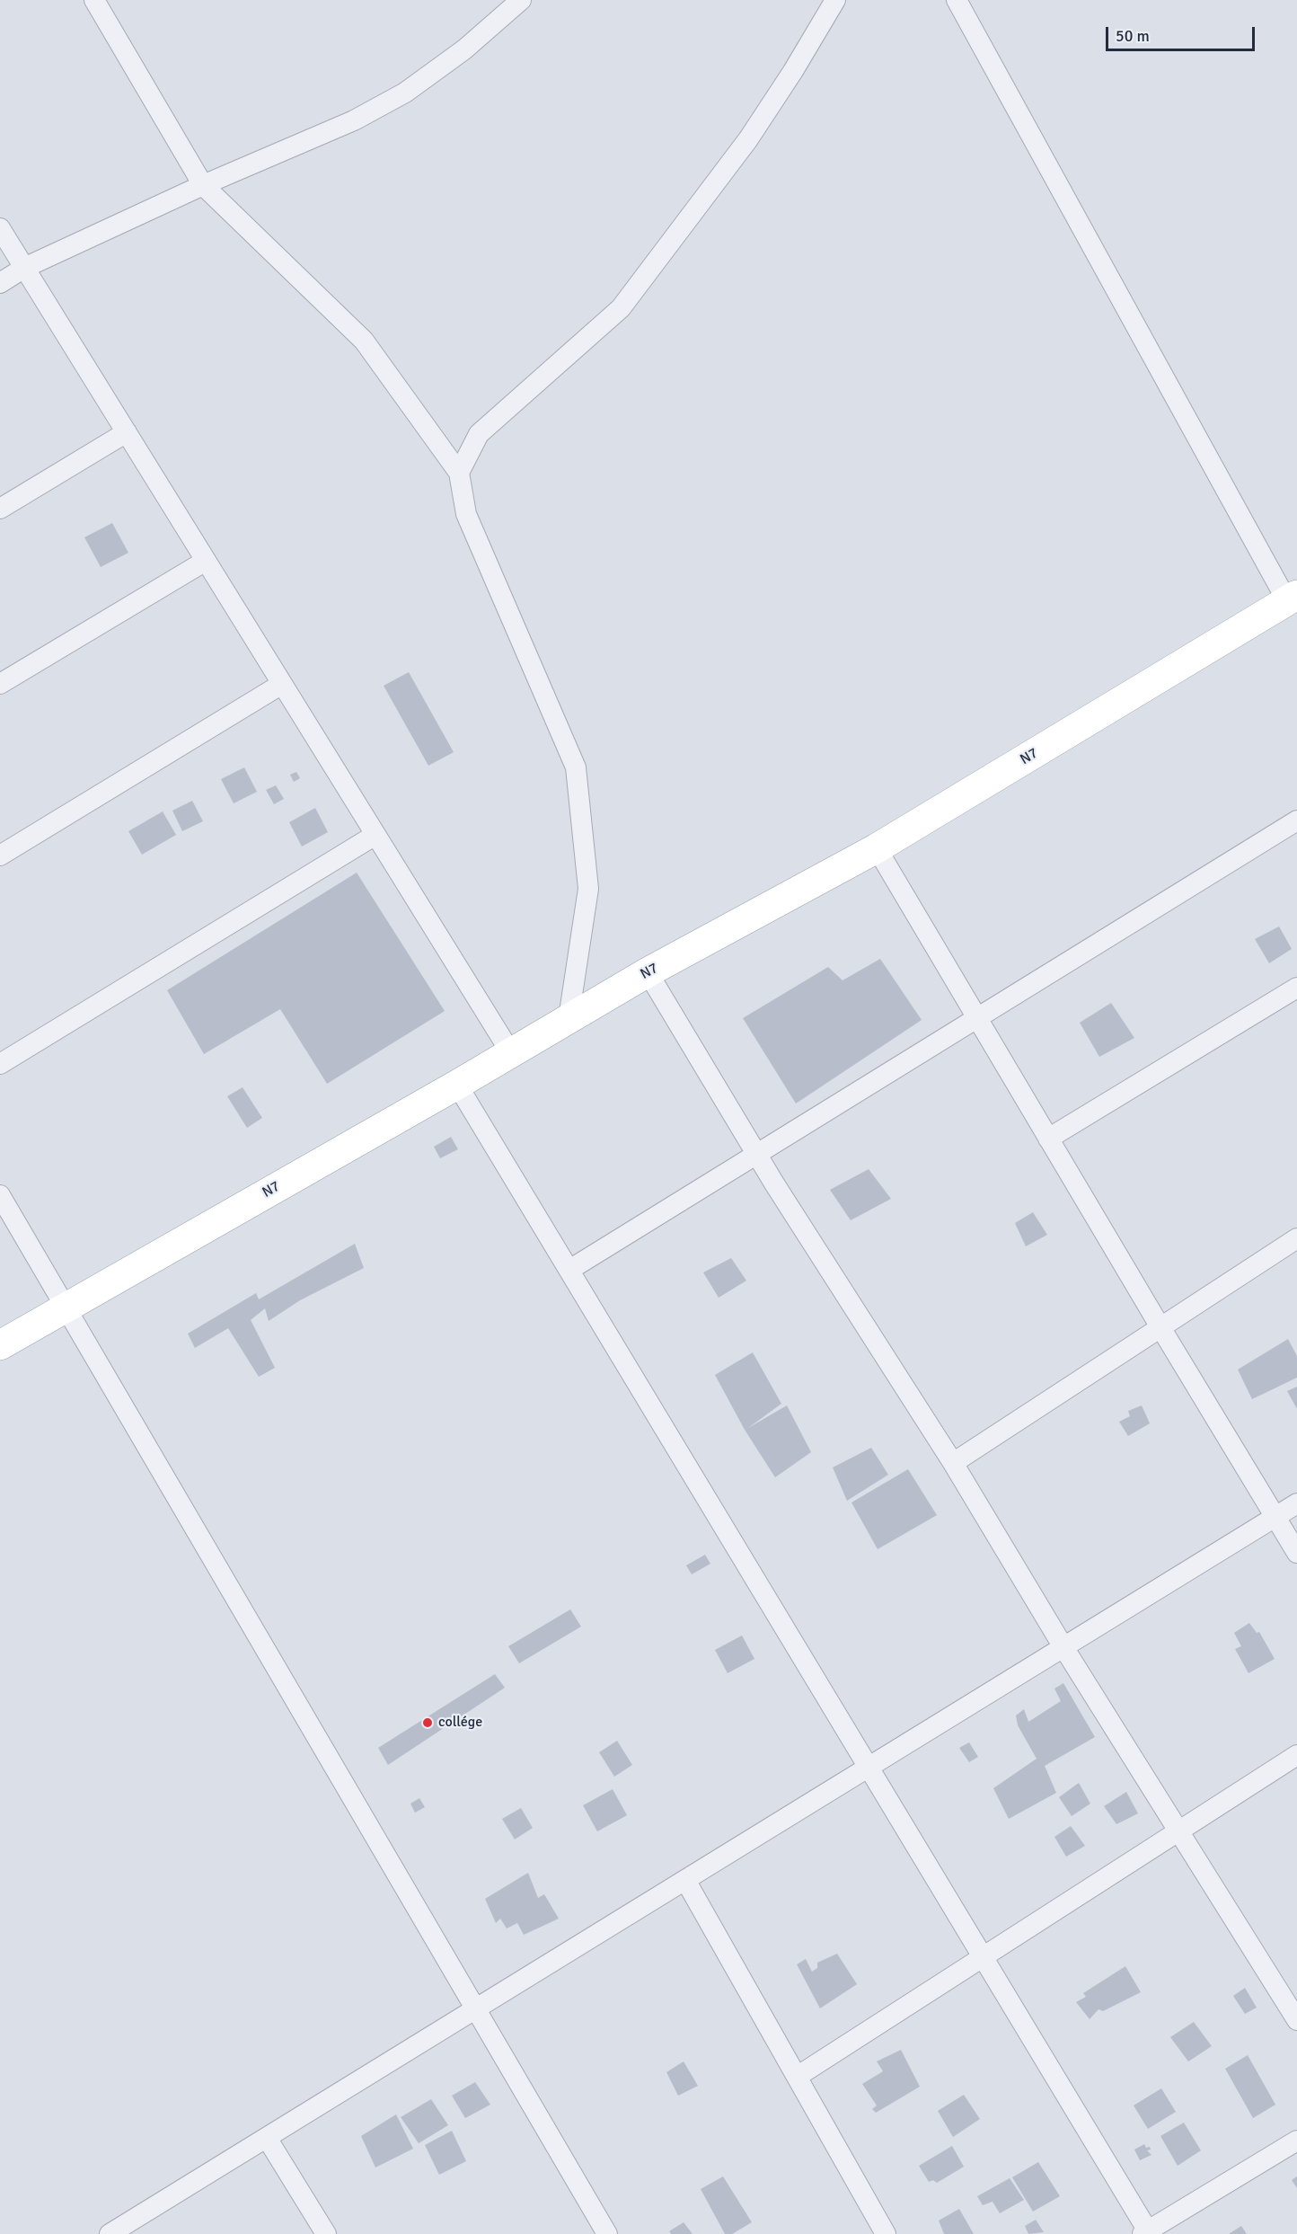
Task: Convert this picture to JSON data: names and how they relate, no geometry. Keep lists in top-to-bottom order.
{
  "streets": {
    "main road": ["N7"]
  },
  "places": ["collége"],
  "scale_bar": "50 m"
}
